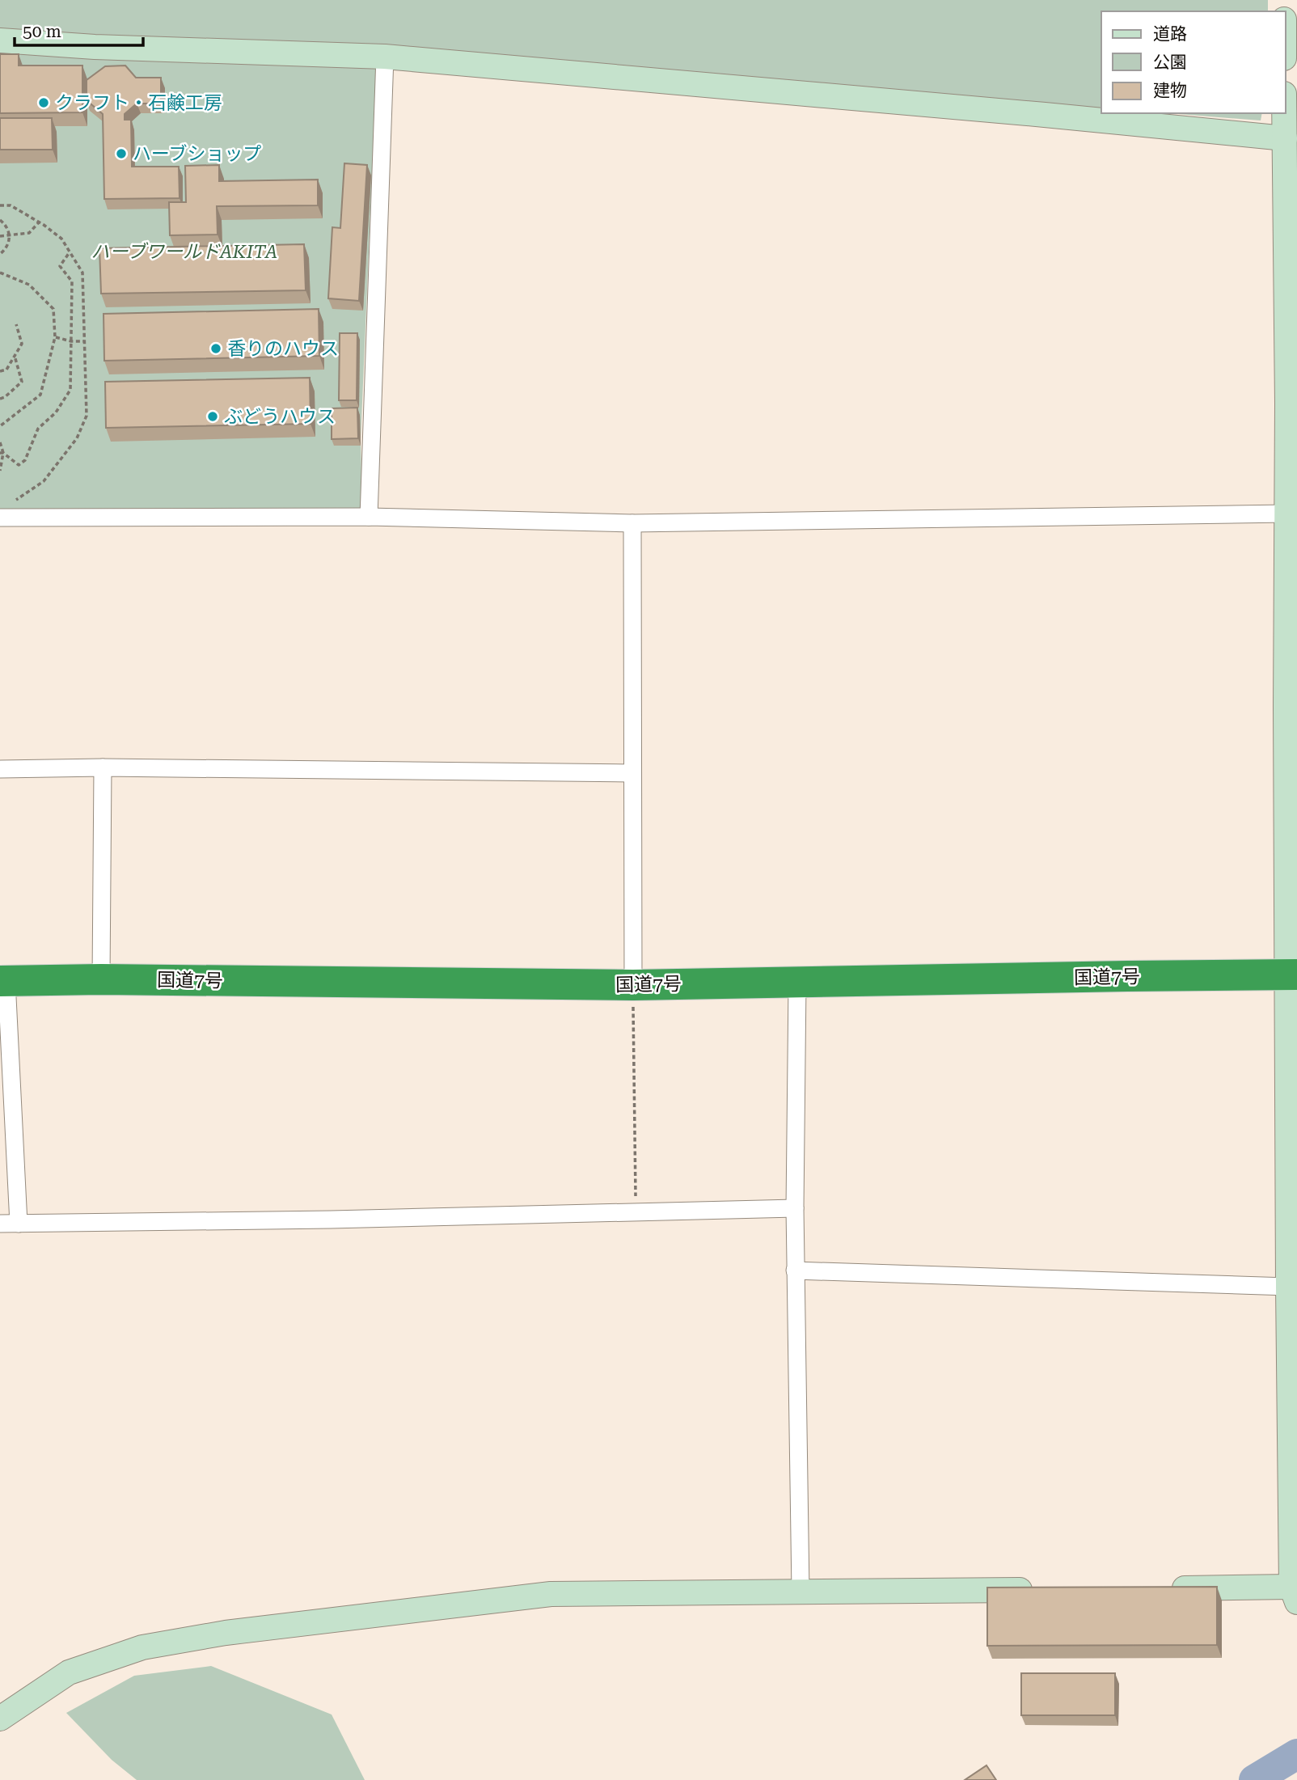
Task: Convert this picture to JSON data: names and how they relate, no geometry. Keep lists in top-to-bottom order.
{
  "streets": {
    "highway": ["国道7号"]
  },
  "parks": ["ハーブワールドAKITA"],
  "places": [
    "クラフト・石鹸工房",
    "ハーブショップ",
    "香りのハウス",
    "ぶどうハウス"
  ],
  "legend": ["道路", "公園", "建物"],
  "scale_bar": "50 m"
}
